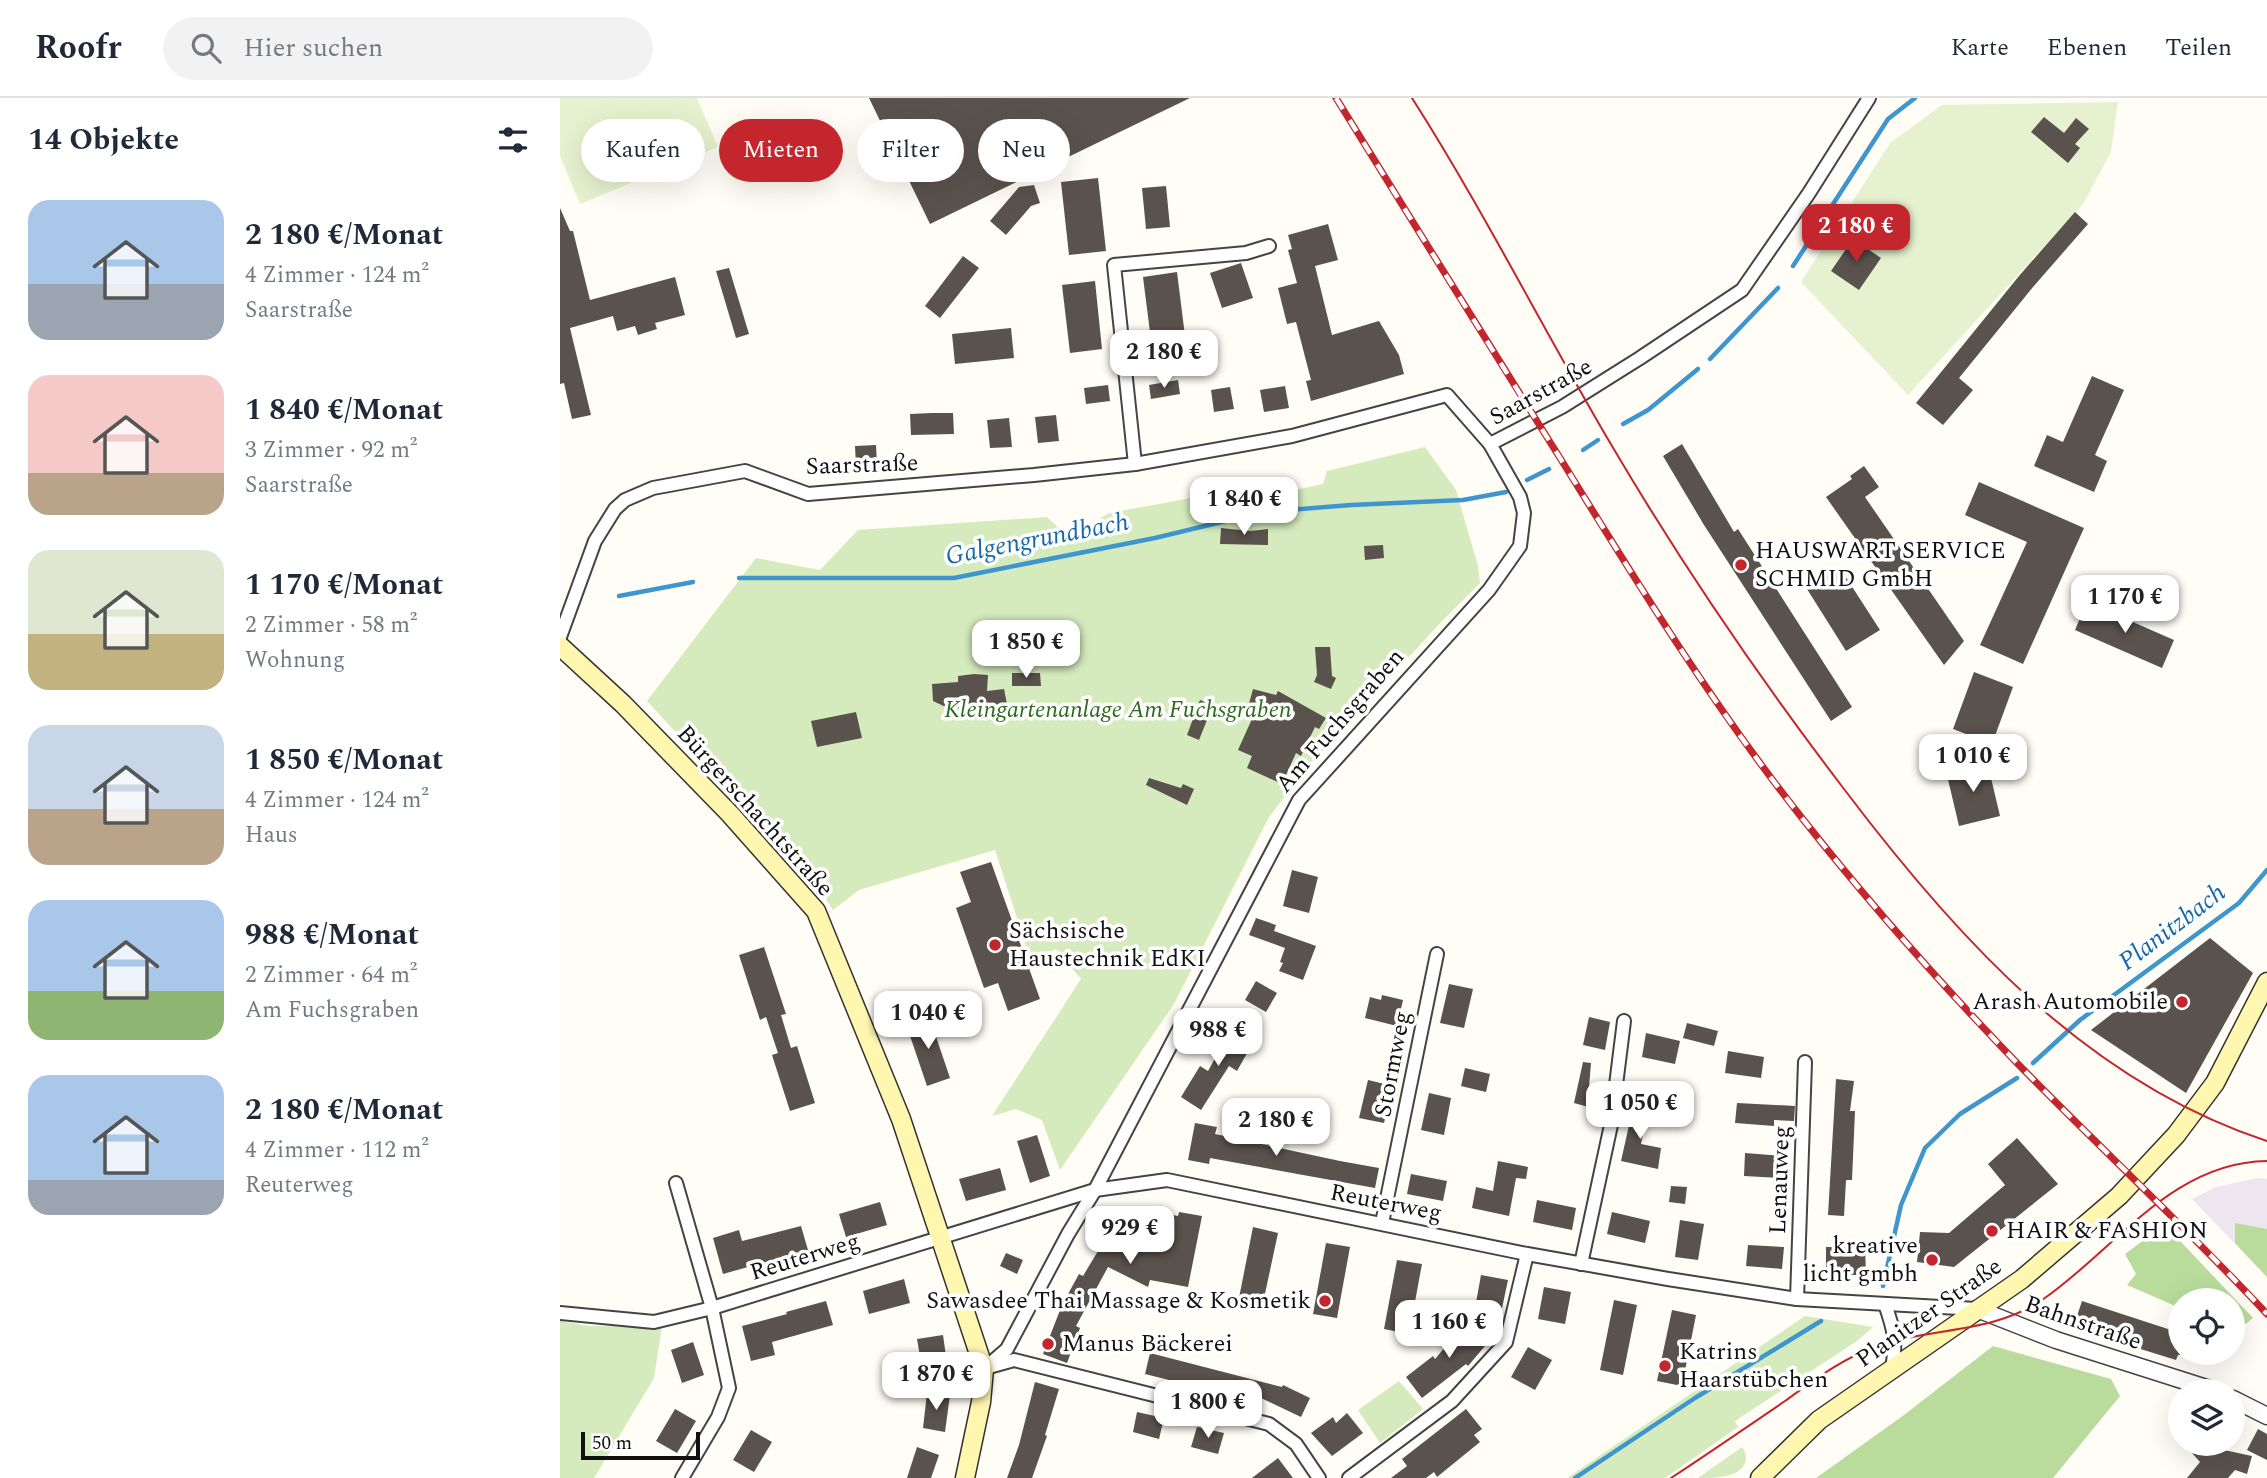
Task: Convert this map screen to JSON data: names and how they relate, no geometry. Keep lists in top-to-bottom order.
{
  "streets": {
    "main road": ["Bürgerschachtstraße", "Planitzer Straße"],
    "street": [
      "Saarstraße",
      "Am Fuchsgraben",
      "Stormweg",
      "Lenauweg",
      "Reuterweg",
      "Bahnstraße"
    ]
  },
  "crossings": [
    ["Saarstraße", "Am Fuchsgraben"],
    ["Am Fuchsgraben", "Reuterweg"],
    ["Bürgerschachtstraße", "Reuterweg"],
    ["Stormweg", "Reuterweg"],
    ["Lenauweg", "Reuterweg"],
    ["Reuterweg", "Planitzer Straße"],
    ["Reuterweg", "Bahnstraße"],
    ["Planitzer Straße", "Bahnstraße"]
  ],
  "water": ["Galgengrundbach", "Planitzbach"],
  "parks": ["Kleingartenanlage Am Fuchsgraben"],
  "places": [
    "HAUSWART SERVICE SCHMID GmbH",
    "Sächsische Haustechnik EdKI",
    "Arash Automobile",
    "HAIR & FASHION",
    "kreative licht gmbh",
    "Sawasdee Thai Massage & Kosmetik",
    "Manus Bäckerei",
    "Katrins Haarstübchen"
  ],
  "scale_bar": "50 m",
  "page": {
    "header": "Roofr",
    "search": "Hier suchen",
    "nav": ["Karte", "Ebenen", "Teilen"],
    "heading": "14 Objekte",
    "chip": [
      "Kaufen",
      "Mieten",
      "Filter",
      "Neu"
    ],
    "list": [
      {
        "name": "2 180 €/Monat",
        "note": "4 Zimmer · 124 m² · Saarstraße"
      },
      {
        "name": "1 840 €/Monat",
        "note": "3 Zimmer · 92 m² · Saarstraße"
      },
      {
        "name": "1 170 €/Monat",
        "note": "2 Zimmer · 58 m² · Wohnung"
      },
      {
        "name": "1 850 €/Monat",
        "note": "4 Zimmer · 124 m² · Haus"
      },
      {
        "name": "988 €/Monat",
        "note": "2 Zimmer · 64 m² · Am Fuchsgraben"
      },
      {
        "name": "2 180 €/Monat",
        "note": "4 Zimmer · 112 m² · Reuterweg"
      }
    ],
    "price": [
      "2 180 €",
      "2 180 €",
      "1 840 €",
      "1 170 €",
      "1 850 €",
      "1 010 €",
      "1 040 €",
      "988 €",
      "1 050 €",
      "2 180 €",
      "929 €",
      "1 160 €",
      "1 870 €",
      "1 800 €"
    ],
    "scale": "50 m"
  }
}
